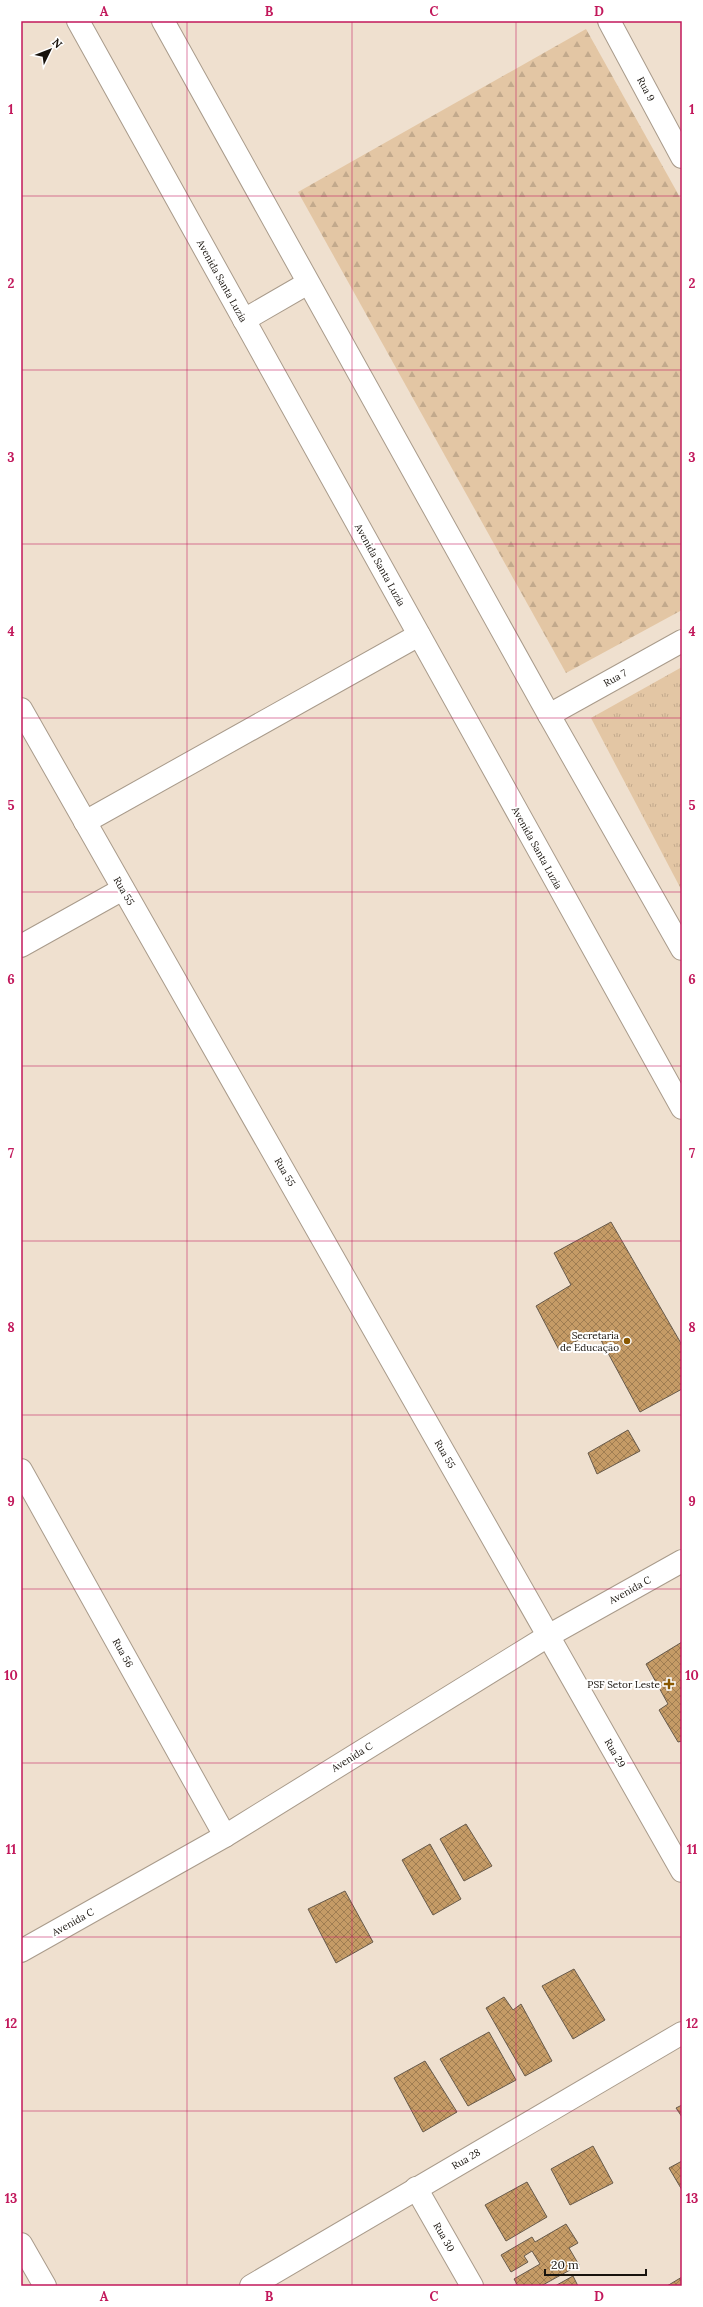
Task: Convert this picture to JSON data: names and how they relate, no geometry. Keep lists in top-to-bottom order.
{
  "streets": {
    "street": [
      "Rua 9",
      "Avenida Santa Luzia",
      "Rua 7",
      "Rua 55",
      "Avenida C",
      "Rua 56",
      "Rua 29",
      "Rua 28",
      "Rua 30"
    ]
  },
  "crossings": [
    ["Rua 55", "Avenida C"],
    ["Rua 55", "Rua 29"],
    ["Avenida C", "Rua 56"],
    ["Avenida C", "Rua 29"],
    ["Rua 28", "Rua 30"]
  ],
  "places": {
    "other": ["Secretaria de Educação"],
    "health": ["PSF Setor Leste"]
  },
  "scale_bar": "20 m",
  "north": "top right",
  "grid": {
    "columns": [
      "A",
      "B",
      "C",
      "D"
    ],
    "rows": [
      "1",
      "2",
      "3",
      "4",
      "5",
      "6",
      "7",
      "8",
      "9",
      "10",
      "11",
      "12",
      "13"
    ]
  }
}
